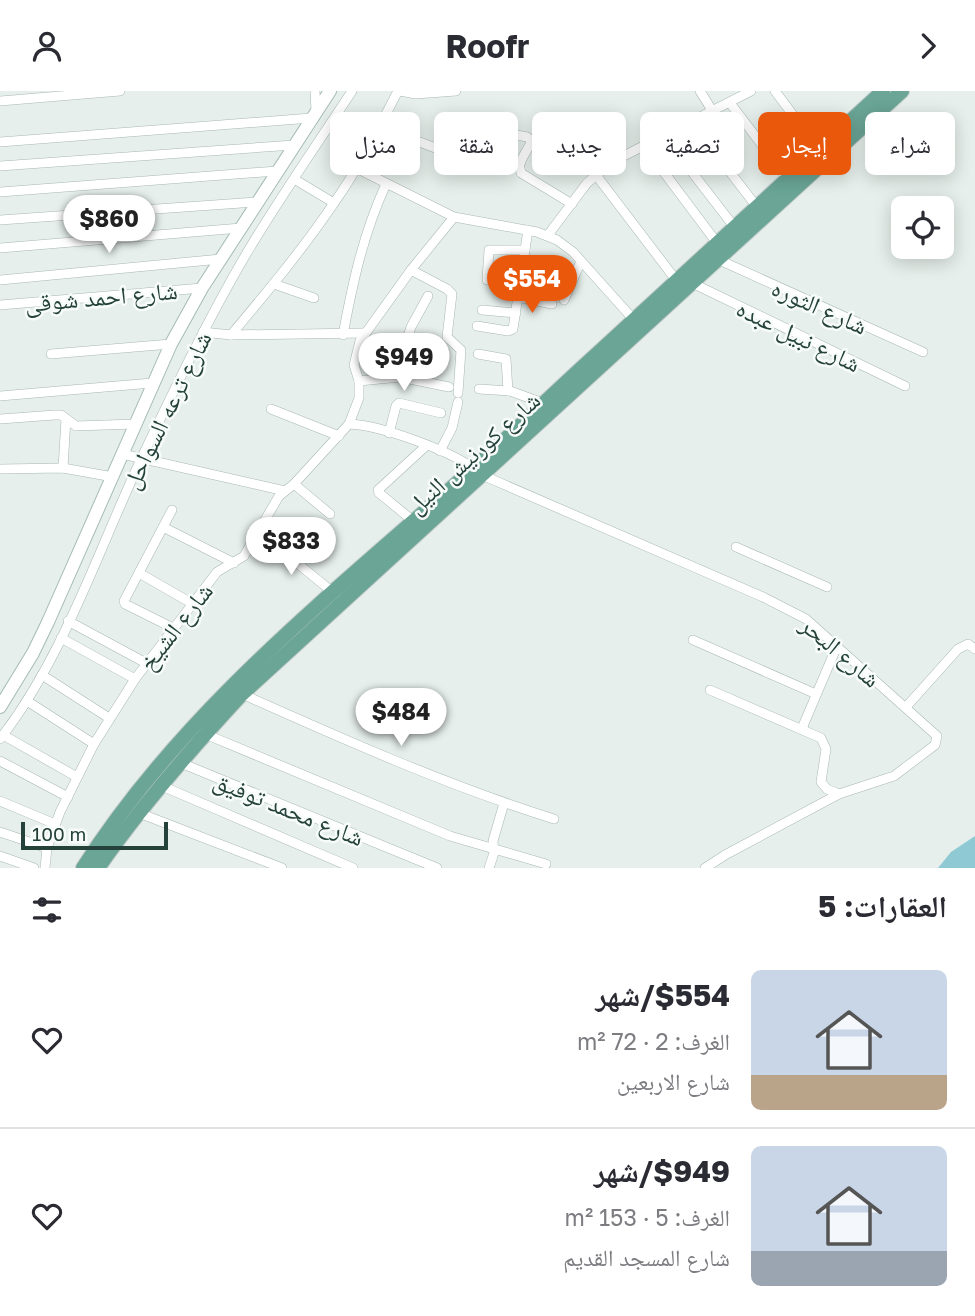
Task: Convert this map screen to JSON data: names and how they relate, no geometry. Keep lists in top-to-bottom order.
{
  "streets": {
    "main road": ["شارع ترعه السواحل", "شارع كورنيش النيل"],
    "street": [
      "شارع احمد شوقى",
      "شارع الثوره",
      "شارع نبيل عبده",
      "شارع الشيخ",
      "شارع البحر",
      "شارع محمد توفيق"
    ]
  },
  "crossings": [
    ["شارع احمد شوقى", "شارع ترعه السواحل"],
    ["شارع الثوره", "شارع كورنيش النيل"],
    ["شارع نبيل عبده", "شارع كورنيش النيل"],
    ["شارع كورنيش النيل", "شارع البحر"],
    ["شارع كورنيش النيل", "شارع محمد توفيق"]
  ],
  "scale_bar": "100 m",
  "page": {
    "header": "Roofr",
    "chip": [
      "شراء",
      "إيجار",
      "تصفية",
      "جديد",
      "شقة",
      "منزل"
    ],
    "price": [
      "$860",
      "$554",
      "$949",
      "$833",
      "$484"
    ],
    "scale": "100 m",
    "heading": "العقارات: 5",
    "list": [
      {
        "name": "$554/شهر",
        "note": "الغرف: 2 · 72 m² · شارع الاربعين"
      },
      {
        "name": "$949/شهر",
        "note": "الغرف: 5 · 153 m² · شارع المسجد القديم"
      }
    ]
  }
}
